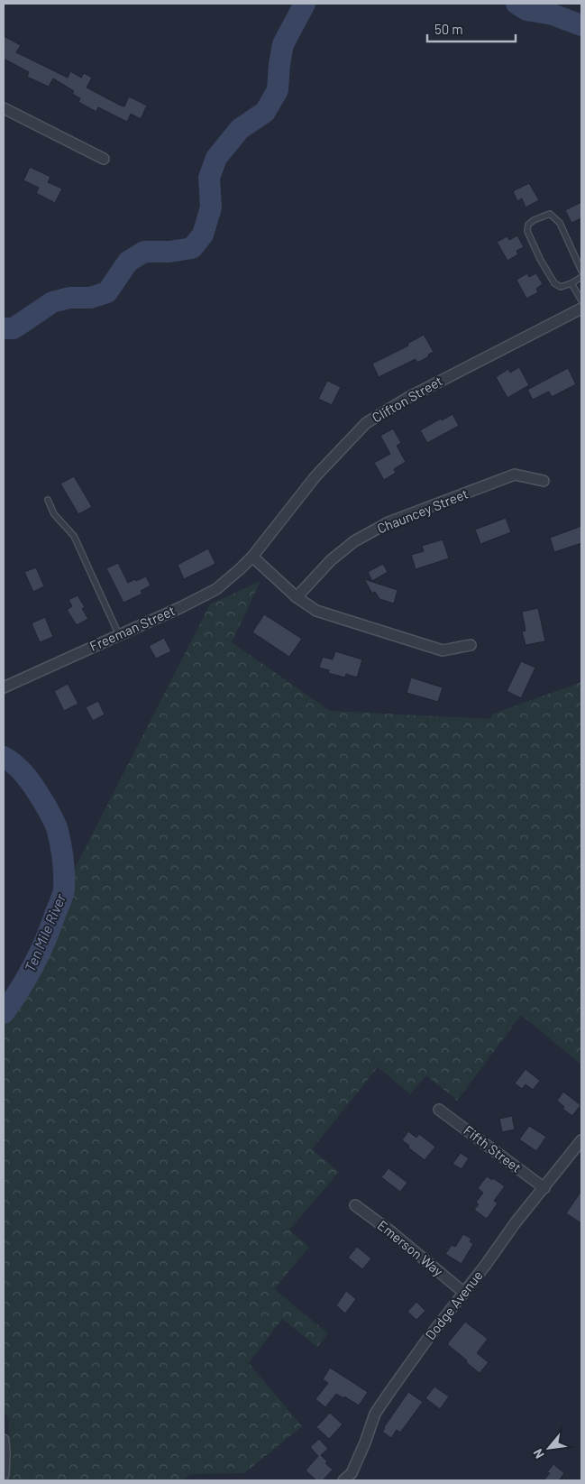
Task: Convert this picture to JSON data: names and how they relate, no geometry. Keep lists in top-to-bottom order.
{
  "streets": {
    "street": [
      "Clifton Street",
      "Chauncey Street",
      "Freeman Street",
      "Fifth Street",
      "Emerson Way",
      "Dodge Avenue"
    ]
  },
  "crossings": [
    ["Clifton Street", "Freeman Street"],
    ["Fifth Street", "Dodge Avenue"],
    ["Emerson Way", "Dodge Avenue"]
  ],
  "water": ["Ten Mile River"],
  "scale_bar": "50 m",
  "north": "bottom left"
}
